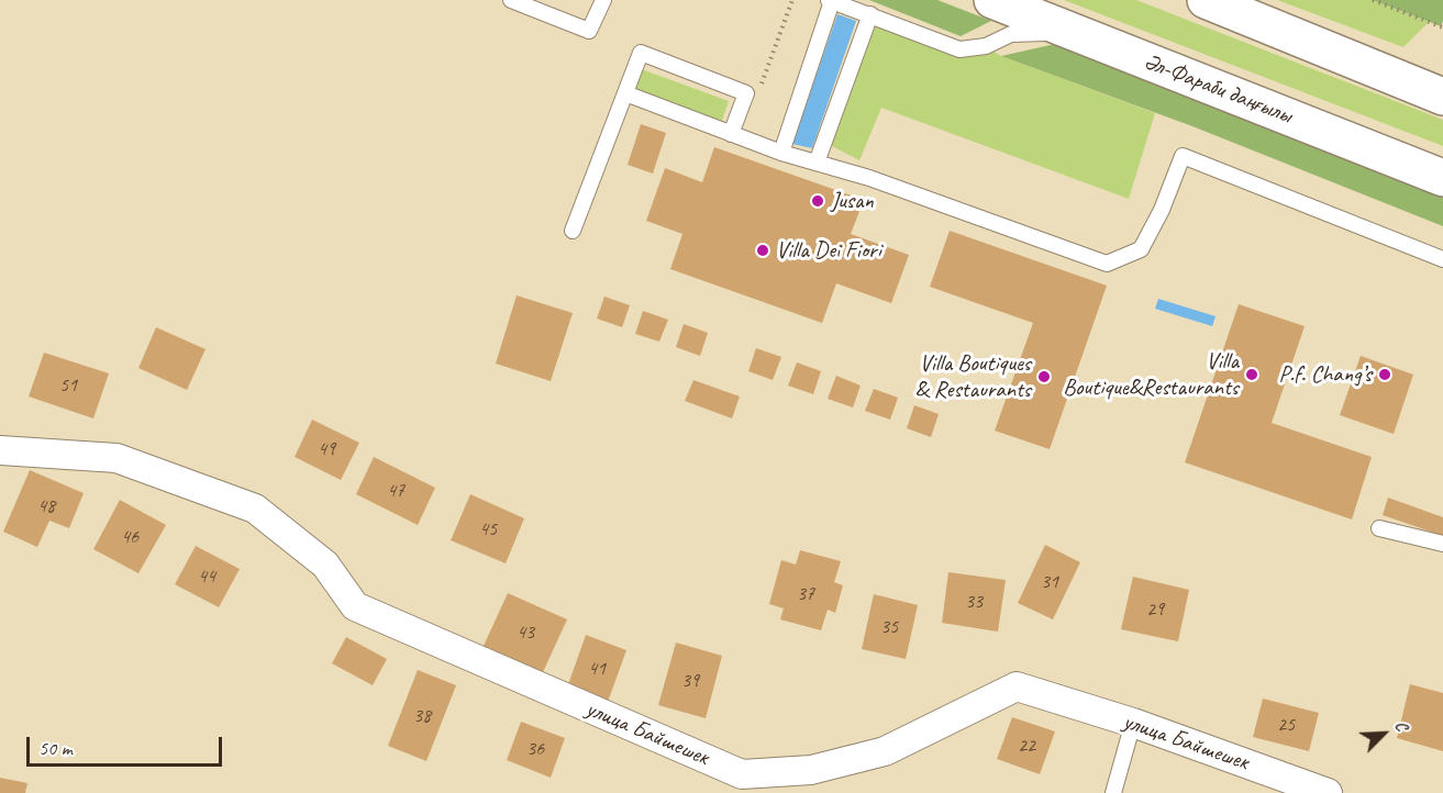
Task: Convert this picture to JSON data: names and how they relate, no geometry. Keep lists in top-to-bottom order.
{
  "streets": {
    "main road": ["Әл-Фараби даңғылы"],
    "street": ["улица Байшешек"]
  },
  "places": [
    "Jusan",
    "Villa Dei Fiori",
    "Villa Boutique&Restaurants",
    "P.f. Chang’s",
    "Villa Boutiques & Restaurants"
  ],
  "house_numbers": [
    "51",
    "49",
    "47",
    "48",
    "45",
    "46",
    "44",
    "31",
    "37",
    "33",
    "29",
    "35",
    "43",
    "41",
    "39",
    "38",
    "25",
    "22",
    "36"
  ],
  "scale_bar": "50 m",
  "north": "top right"
}
